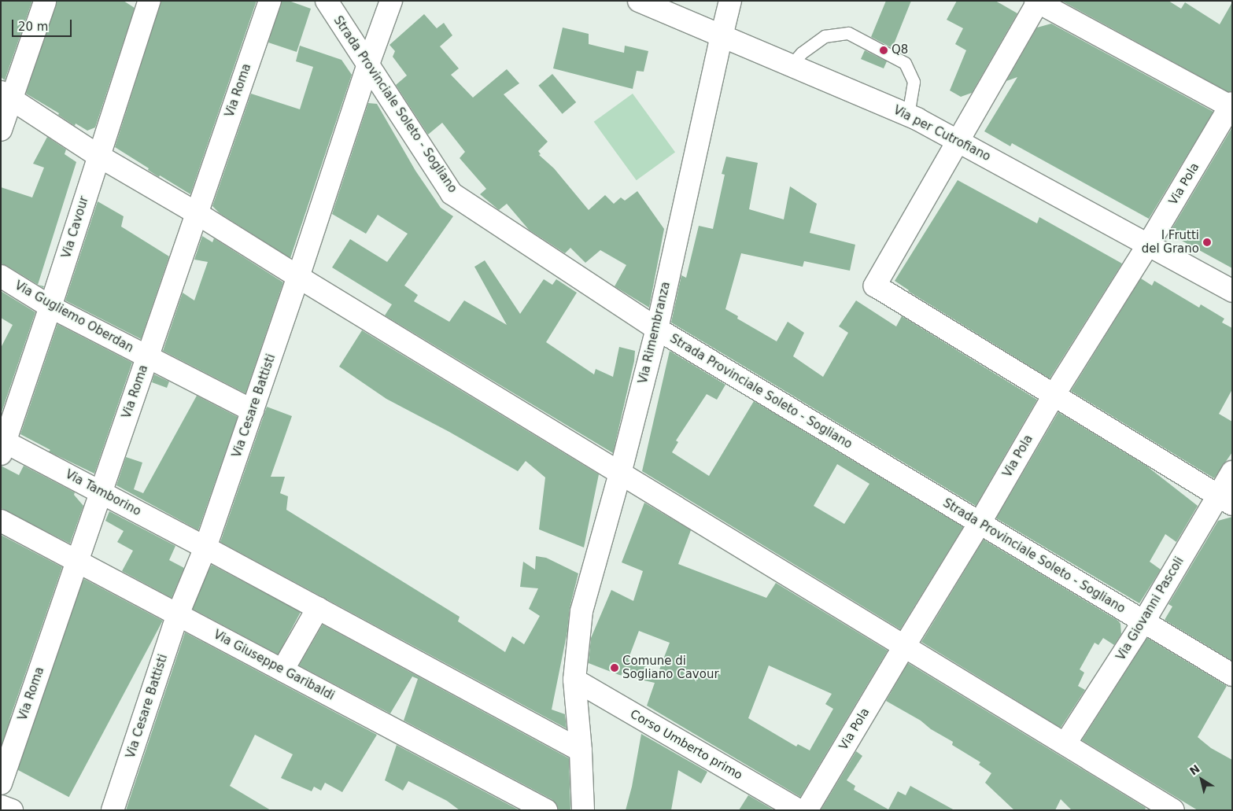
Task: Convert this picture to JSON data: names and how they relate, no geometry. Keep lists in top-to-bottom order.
{
  "streets": {
    "street": [
      "Via Roma",
      "Strada Provinciale Soleto - Sogliano",
      "Via per Cutrofiano",
      "Via Pola",
      "Via Cavour",
      "Via Gugliemo Oberdan",
      "Via Rimembranza",
      "Via Cesare Battisti",
      "Via Tamborino",
      "Via Giovanni Pascoli",
      "Via Giuseppe Garibaldi",
      "Corso Umberto primo"
    ]
  },
  "crossings": [
    ["Via Roma", "Via Gugliemo Oberdan"],
    ["Via Roma", "Via Tamborino"],
    ["Via Roma", "Via Giuseppe Garibaldi"],
    ["Strada Provinciale Soleto - Sogliano", "Via Pola"],
    ["Strada Provinciale Soleto - Sogliano", "Via Rimembranza"],
    ["Strada Provinciale Soleto - Sogliano", "Via Cesare Battisti"],
    ["Strada Provinciale Soleto - Sogliano", "Via Giovanni Pascoli"],
    ["Via per Cutrofiano", "Via Pola"],
    ["Via per Cutrofiano", "Via Rimembranza"],
    ["Via Cavour", "Via Gugliemo Oberdan"],
    ["Via Cavour", "Via Tamborino"],
    ["Via Gugliemo Oberdan", "Via Cesare Battisti"],
    ["Via Rimembranza", "Via Tamborino"],
    ["Via Rimembranza", "Corso Umberto primo"],
    ["Via Cesare Battisti", "Via Tamborino"],
    ["Via Cesare Battisti", "Via Giuseppe Garibaldi"]
  ],
  "places": ["Q8", "I Frutti del Grano", "Comune di Sogliano Cavour"],
  "scale_bar": "20 m",
  "north": "top left"
}
